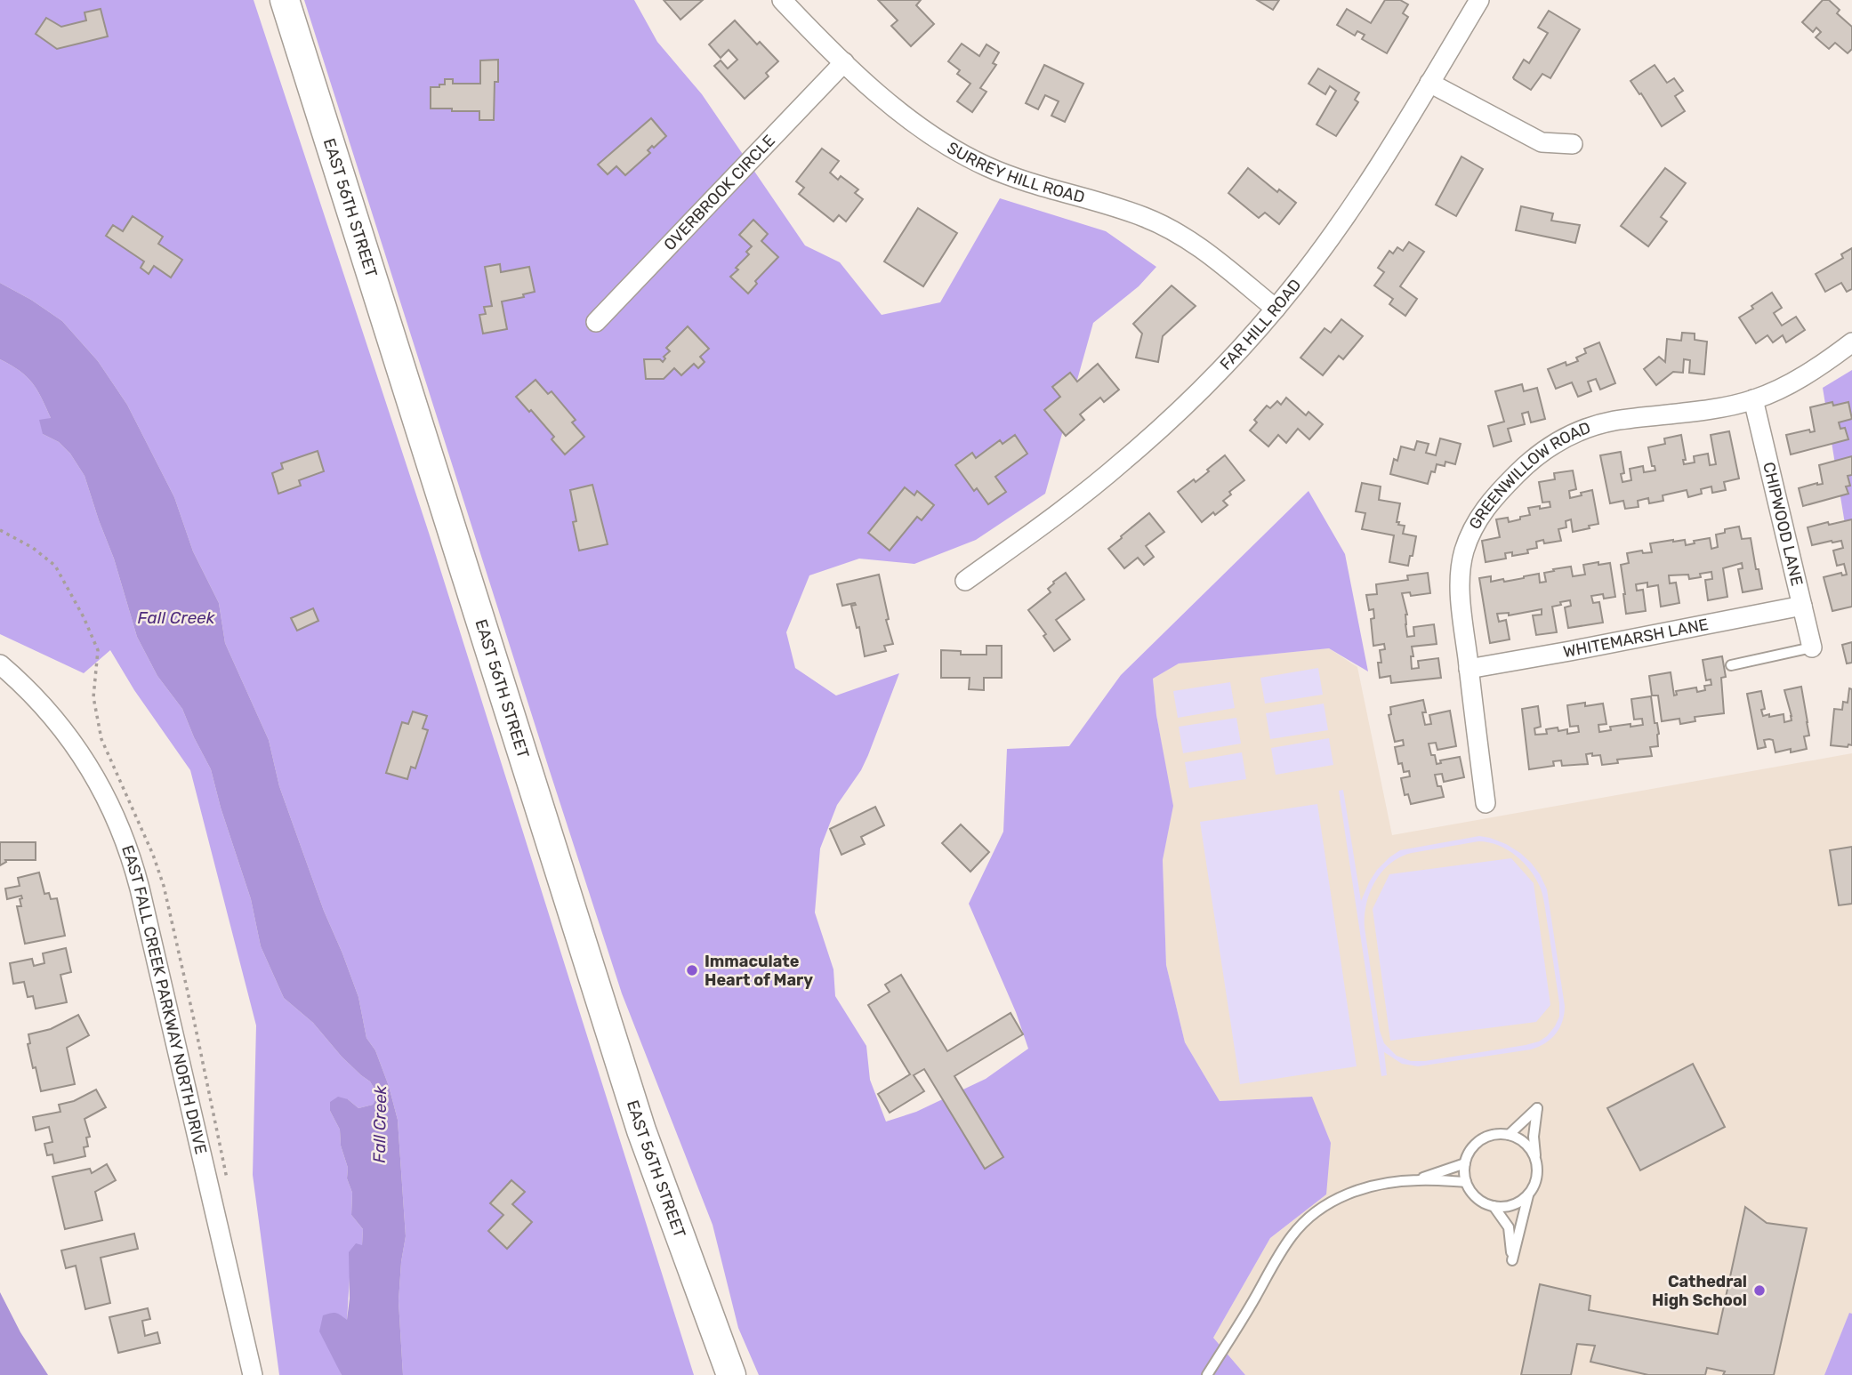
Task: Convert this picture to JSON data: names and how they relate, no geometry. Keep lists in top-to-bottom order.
{
  "streets": {
    "main road": ["EAST 56TH STREET"],
    "street": [
      "SURREY HILL ROAD",
      "OVERBROOK CIRCLE",
      "FAR HILL ROAD",
      "GREENWILLOW ROAD",
      "CHIPWOOD LANE",
      "WHITEMARSH LANE",
      "EAST FALL CREEK PARKWAY NORTH DRIVE"
    ]
  },
  "crossings": [
    ["SURREY HILL ROAD", "OVERBROOK CIRCLE"],
    ["SURREY HILL ROAD", "FAR HILL ROAD"],
    ["GREENWILLOW ROAD", "CHIPWOOD LANE"],
    ["GREENWILLOW ROAD", "WHITEMARSH LANE"],
    ["CHIPWOOD LANE", "WHITEMARSH LANE"]
  ],
  "water": ["Fall Creek"],
  "places": ["Immaculate Heart of Mary", "Cathedral High School"]
}
